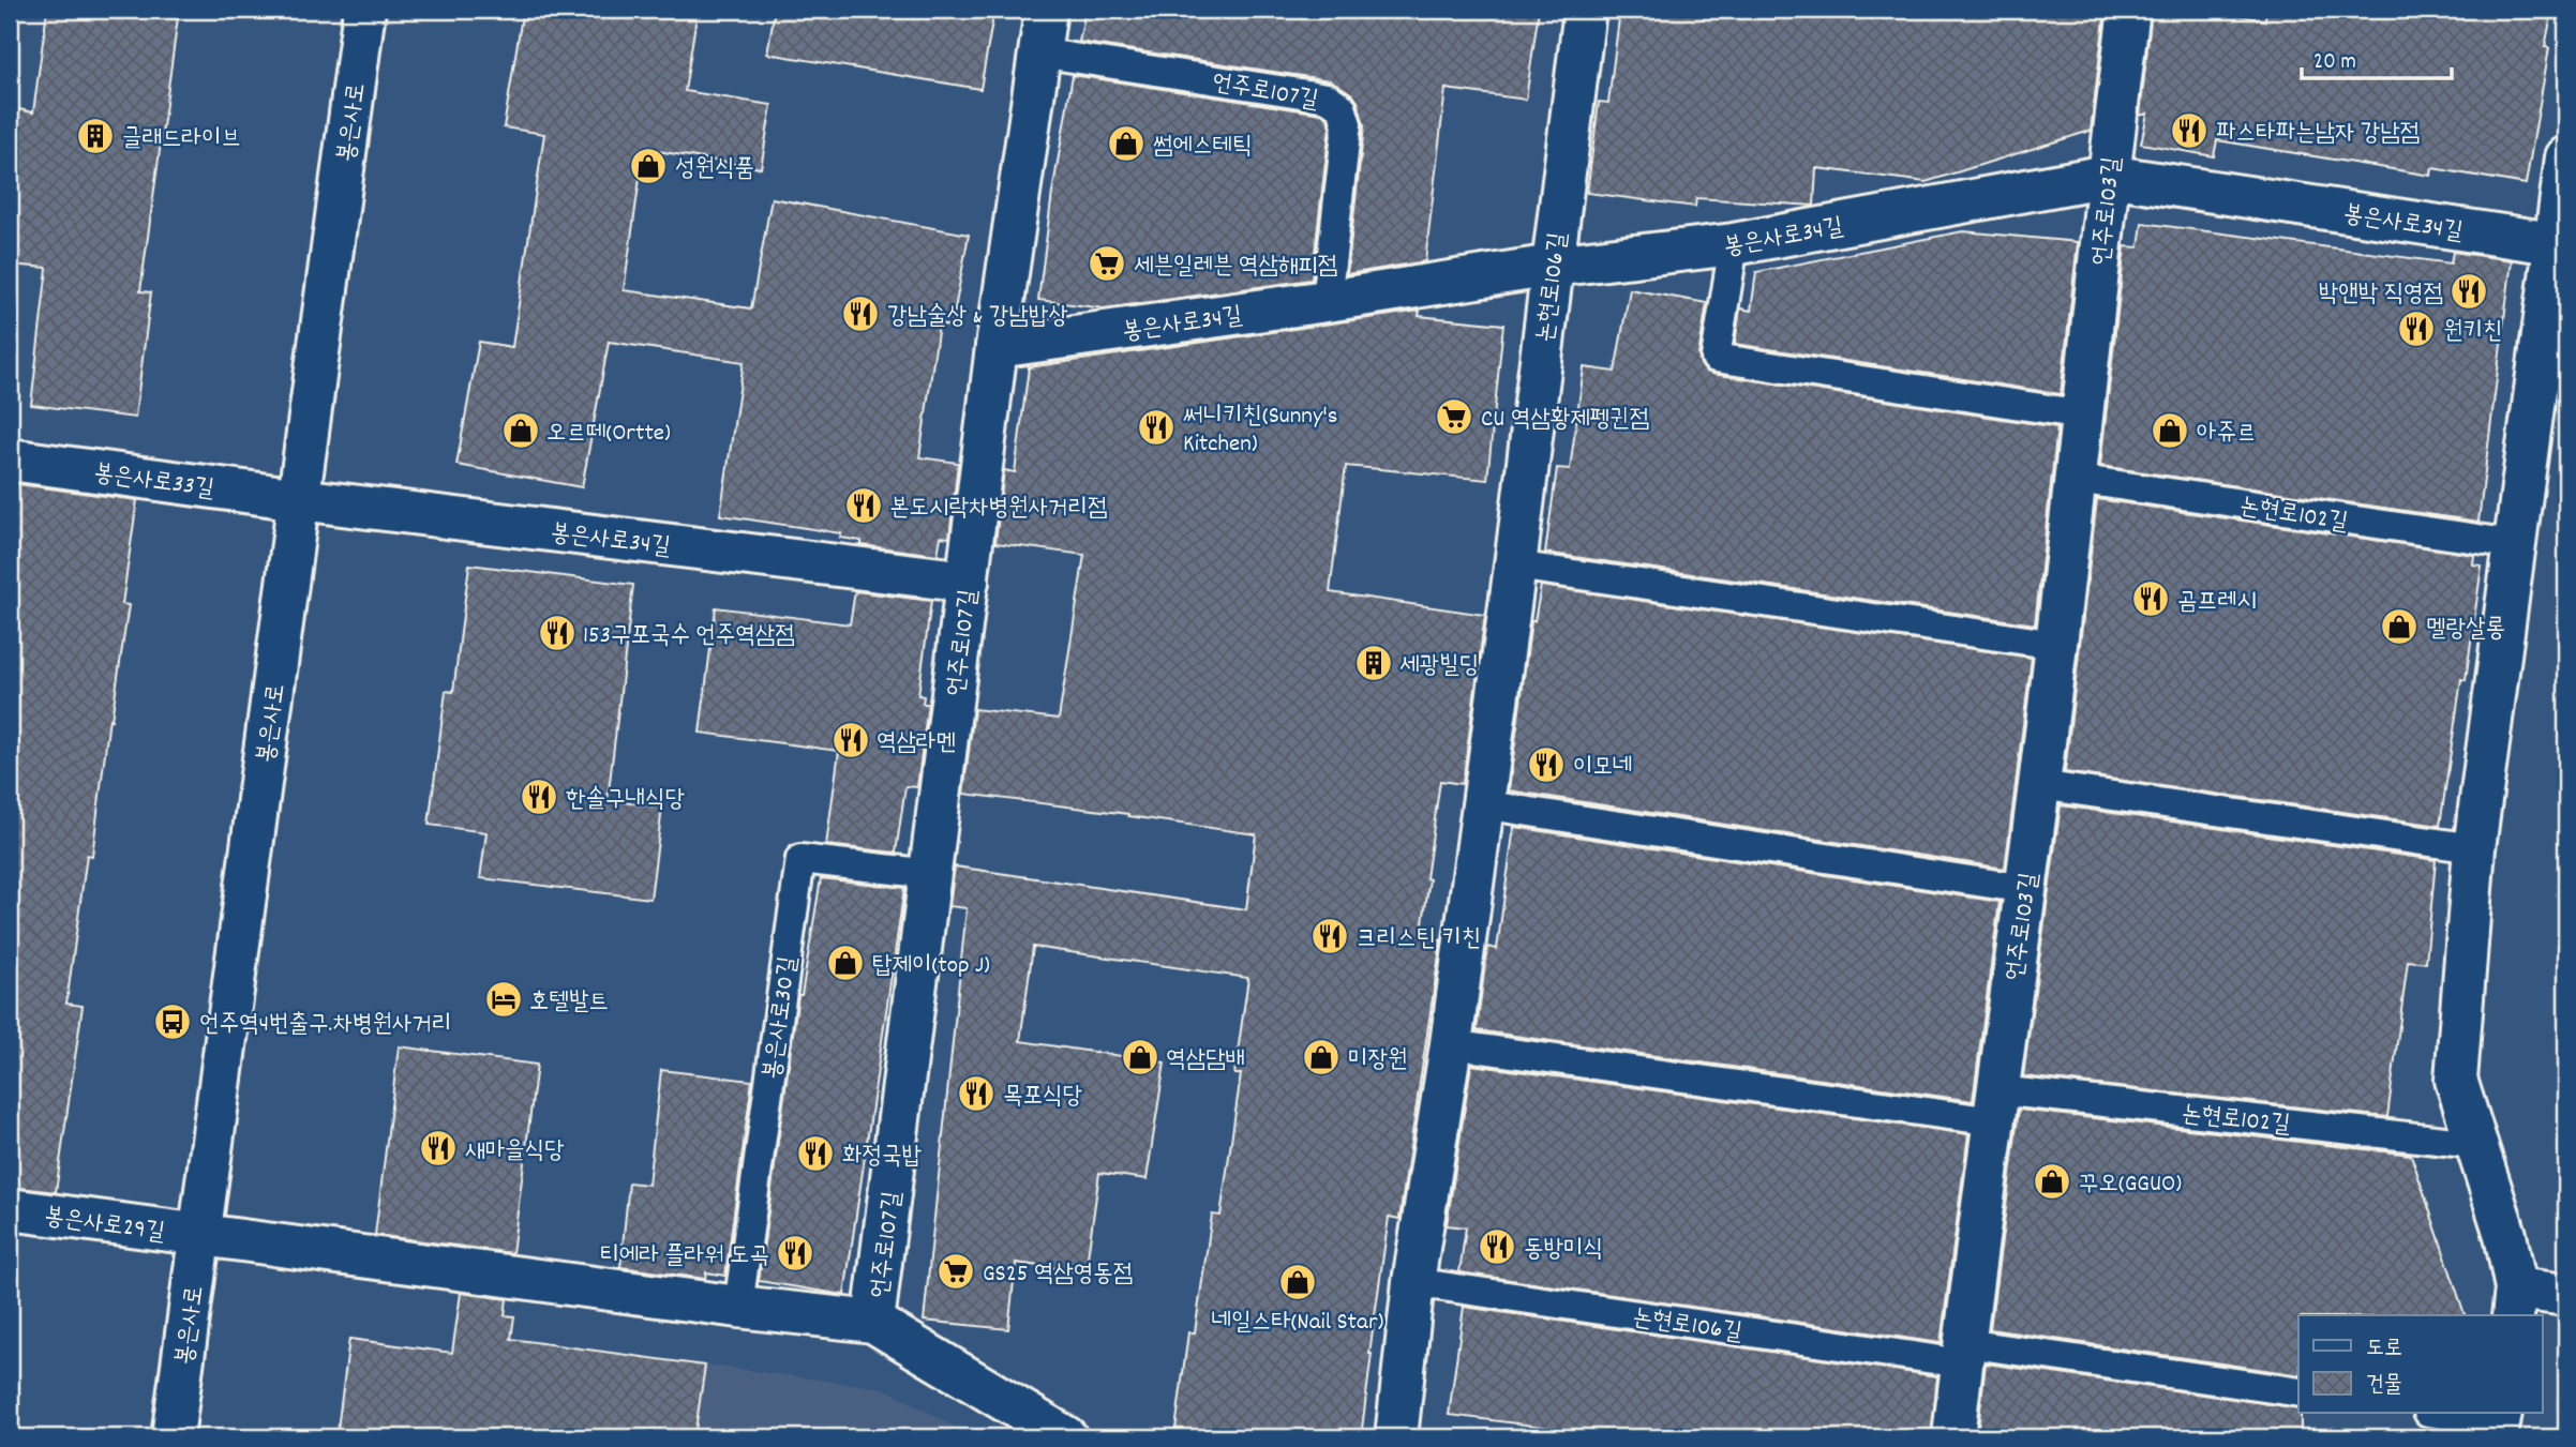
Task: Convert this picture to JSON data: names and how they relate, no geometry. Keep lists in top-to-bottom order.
{
  "streets": {
    "street": [
      "언주로107길",
      "봉은사로",
      "언주로103길",
      "봉은사로34길",
      "논현로106길",
      "봉은사로33길",
      "봉은사로29길"
    ],
    "lane": ["논현로102길", "봉은사로30길"]
  },
  "crossings": [
    ["언주로107길", "봉은사로34길"],
    ["언주로107길", "봉은사로30길"],
    ["봉은사로", "봉은사로34길"],
    ["봉은사로", "봉은사로33길"],
    ["봉은사로", "봉은사로29길"],
    ["언주로103길", "봉은사로34길"],
    ["언주로103길", "논현로106길"],
    ["언주로103길", "논현로102길"],
    ["봉은사로34길", "논현로106길"],
    ["봉은사로34길", "봉은사로33길"]
  ],
  "places": {
    "restaurant": [
      "파스타파는남자 강남점",
      "박앤박 직영점",
      "강남술상 & 강남밥상",
      "원키친",
      "써니키친(Sunny's Kitchen)",
      "본도시락차병원사거리점",
      "곰프레시",
      "153구포국수 언주역삼점",
      "역삼라멘",
      "이모네",
      "한솔구내식당",
      "크리스틴 키친",
      "목포식당",
      "새마을식당",
      "화정국밥",
      "동방미식",
      "티에라 플라워 도곡"
    ],
    "building": ["글래드라이브", "세광빌딩"],
    "shop": [
      "썸에스테틱",
      "성원식품",
      "오르떼(Ortte)",
      "아쥬르",
      "멜랑살롱",
      "탑제이(top J)",
      "역삼담배",
      "미장원",
      "꾸오(GGUO)",
      "네일스타(Nail Star)"
    ],
    "supermarket": ["세븐일레븐 역삼해피점", "CU 역삼황제펭귄점", "GS25 역삼영동점"],
    "hotel": ["호텔발트"],
    "bus stop": ["언주역4번출구.차병원사거리"]
  },
  "legend": ["도로", "건물"],
  "scale_bar": "20 m"
}
